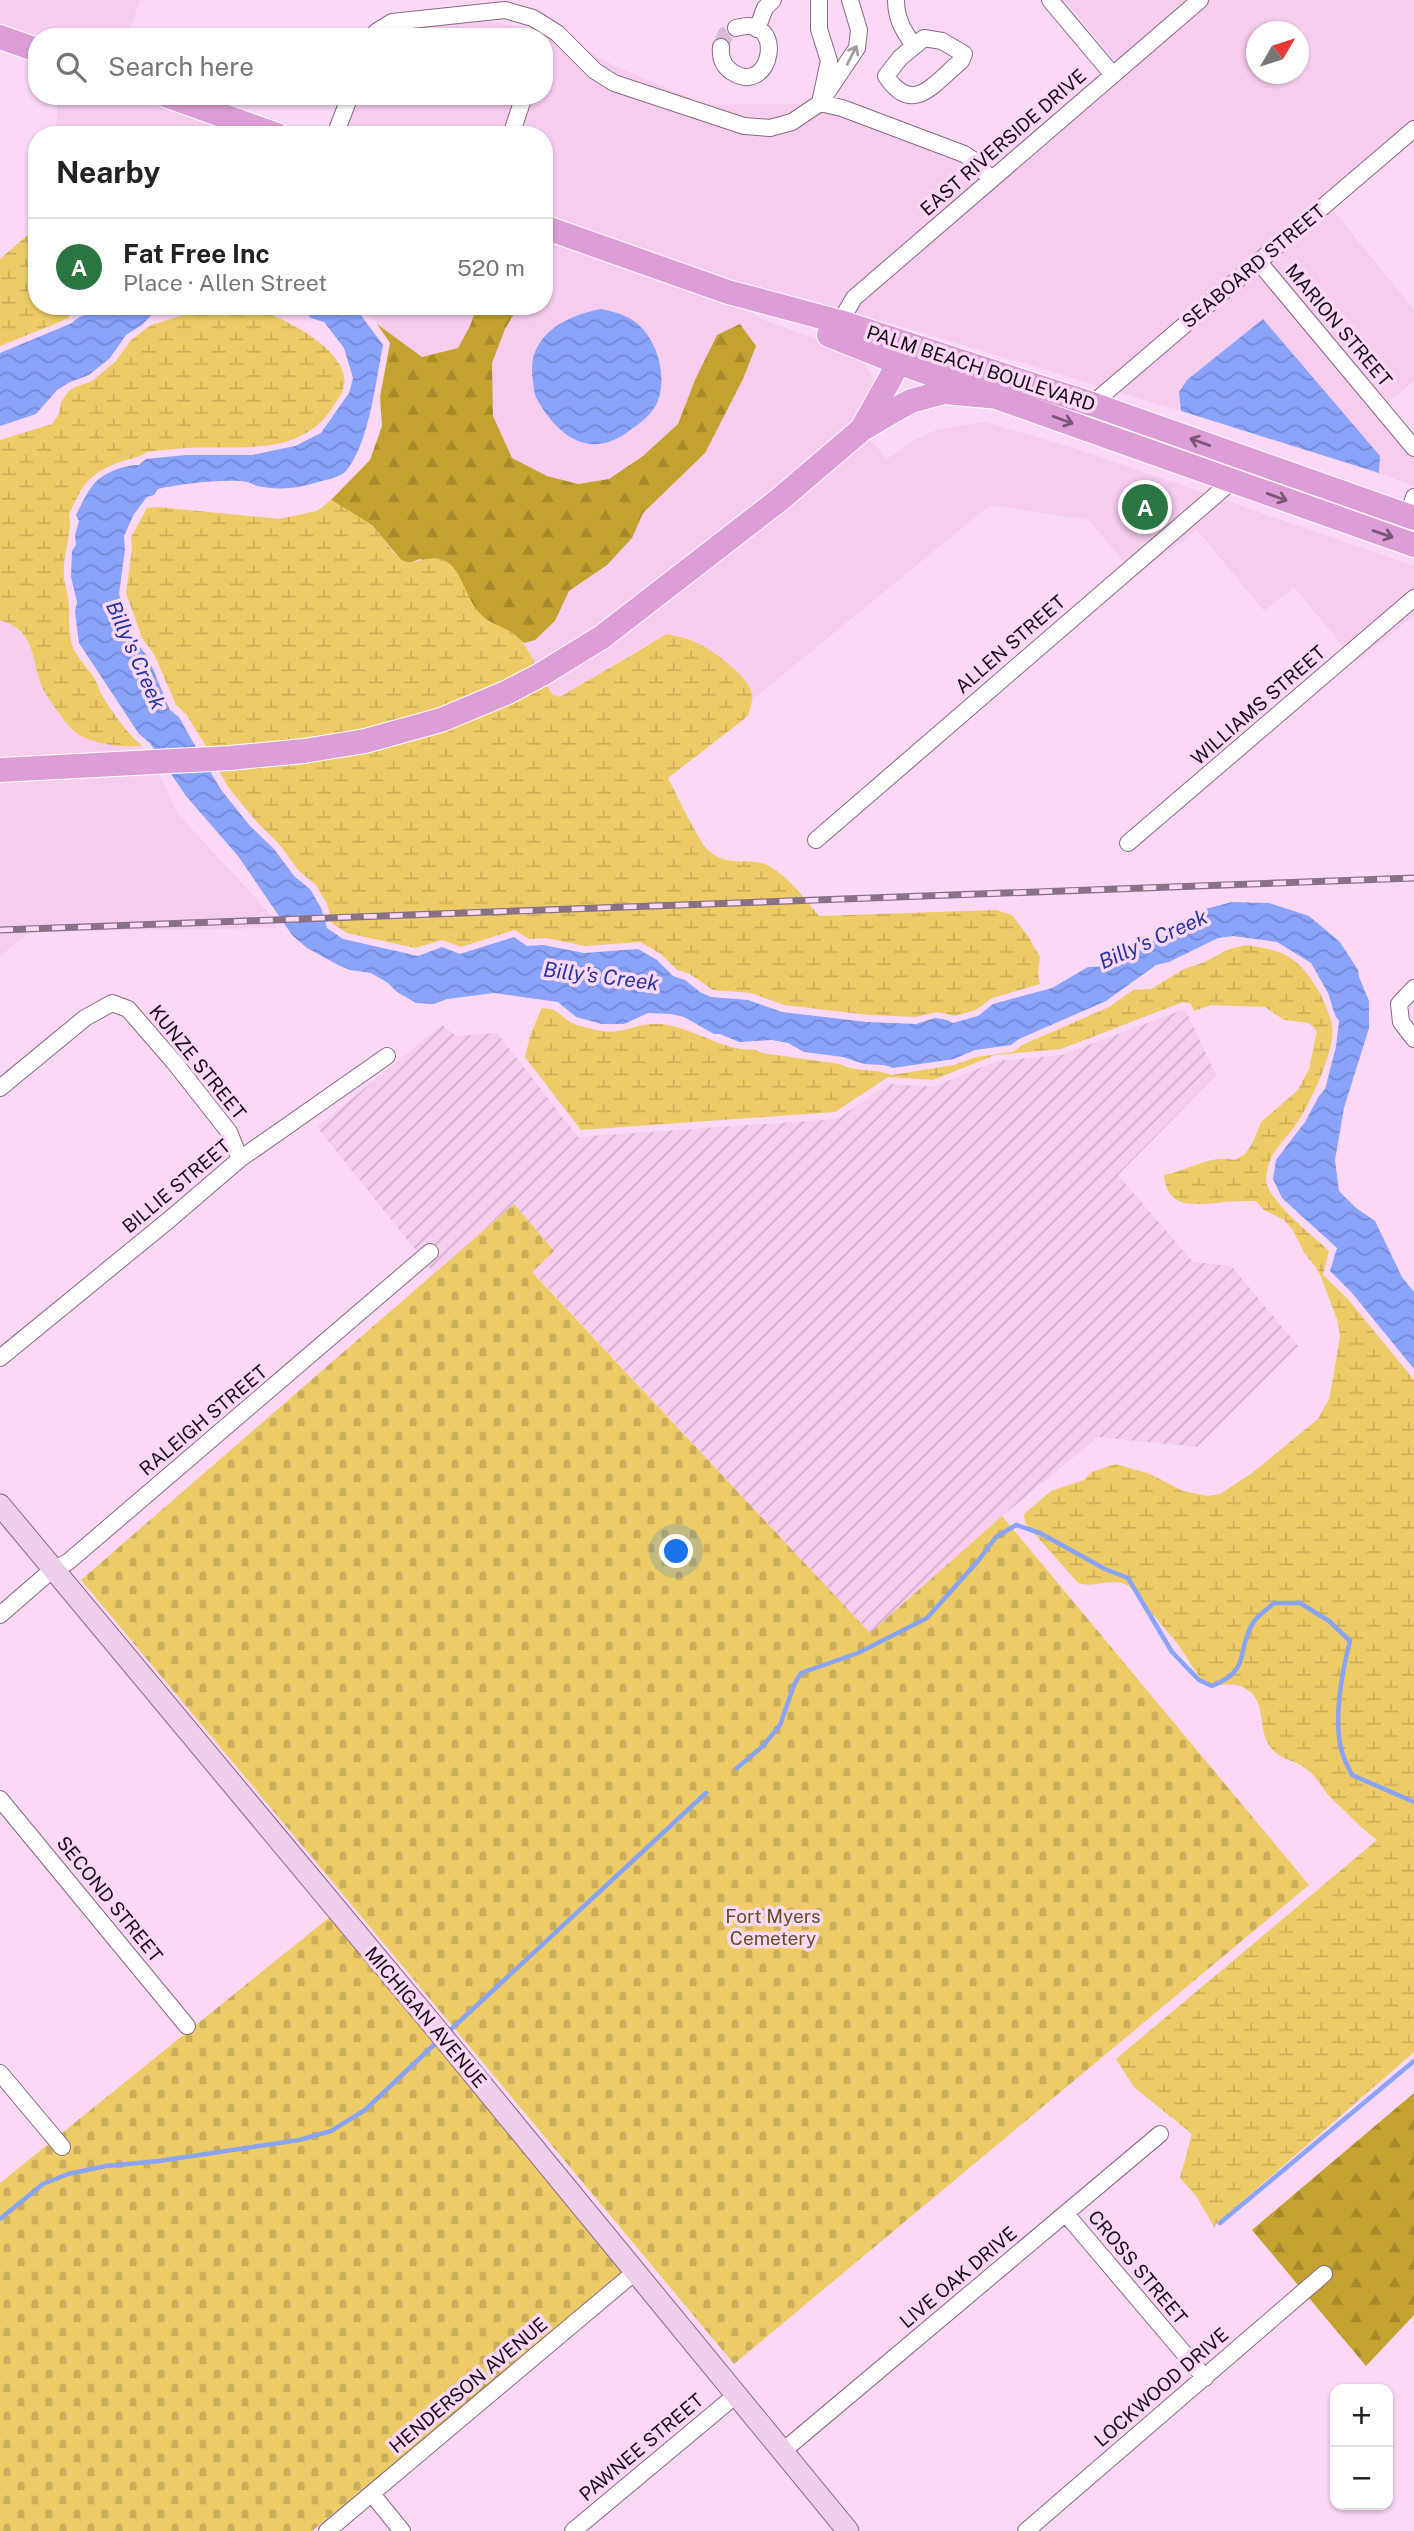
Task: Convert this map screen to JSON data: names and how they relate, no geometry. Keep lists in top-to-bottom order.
{
  "streets": {
    "main road": ["PALM BEACH BOULEVARD"],
    "street": [
      "EAST RIVERSIDE DRIVE",
      "SEABOARD STREET",
      "MARION STREET",
      "ALLEN STREET",
      "WILLIAMS STREET",
      "KUNZE STREET",
      "BILLIE STREET",
      "RALEIGH STREET",
      "SECOND STREET",
      "MICHIGAN AVENUE",
      "CROSS STREET",
      "LIVE OAK DRIVE",
      "HENDERSON AVENUE",
      "LOCKWOOD DRIVE",
      "PAWNEE STREET"
    ]
  },
  "crossings": [
    ["EAST RIVERSIDE DRIVE", "PALM BEACH BOULEVARD"],
    ["SEABOARD STREET", "MARION STREET"],
    ["SEABOARD STREET", "PALM BEACH BOULEVARD"],
    ["PALM BEACH BOULEVARD", "ALLEN STREET"],
    ["KUNZE STREET", "BILLIE STREET"],
    ["RALEIGH STREET", "MICHIGAN AVENUE"],
    ["MICHIGAN AVENUE", "LIVE OAK DRIVE"],
    ["MICHIGAN AVENUE", "HENDERSON AVENUE"],
    ["MICHIGAN AVENUE", "PAWNEE STREET"],
    ["CROSS STREET", "LIVE OAK DRIVE"],
    ["CROSS STREET", "LOCKWOOD DRIVE"]
  ],
  "water": ["Billy's Creek"],
  "parks": ["Fort Myers Cemetery"],
  "north": "top right",
  "page": {
    "search": "Search here",
    "heading": "Nearby",
    "list": [
      {
        "mark": "A",
        "name": "Fat Free Inc",
        "note": "Place · Allen Street",
        "value": "520 m"
      }
    ],
    "pins": "A",
    "map_buttons": ["+", "−"]
  }
}
